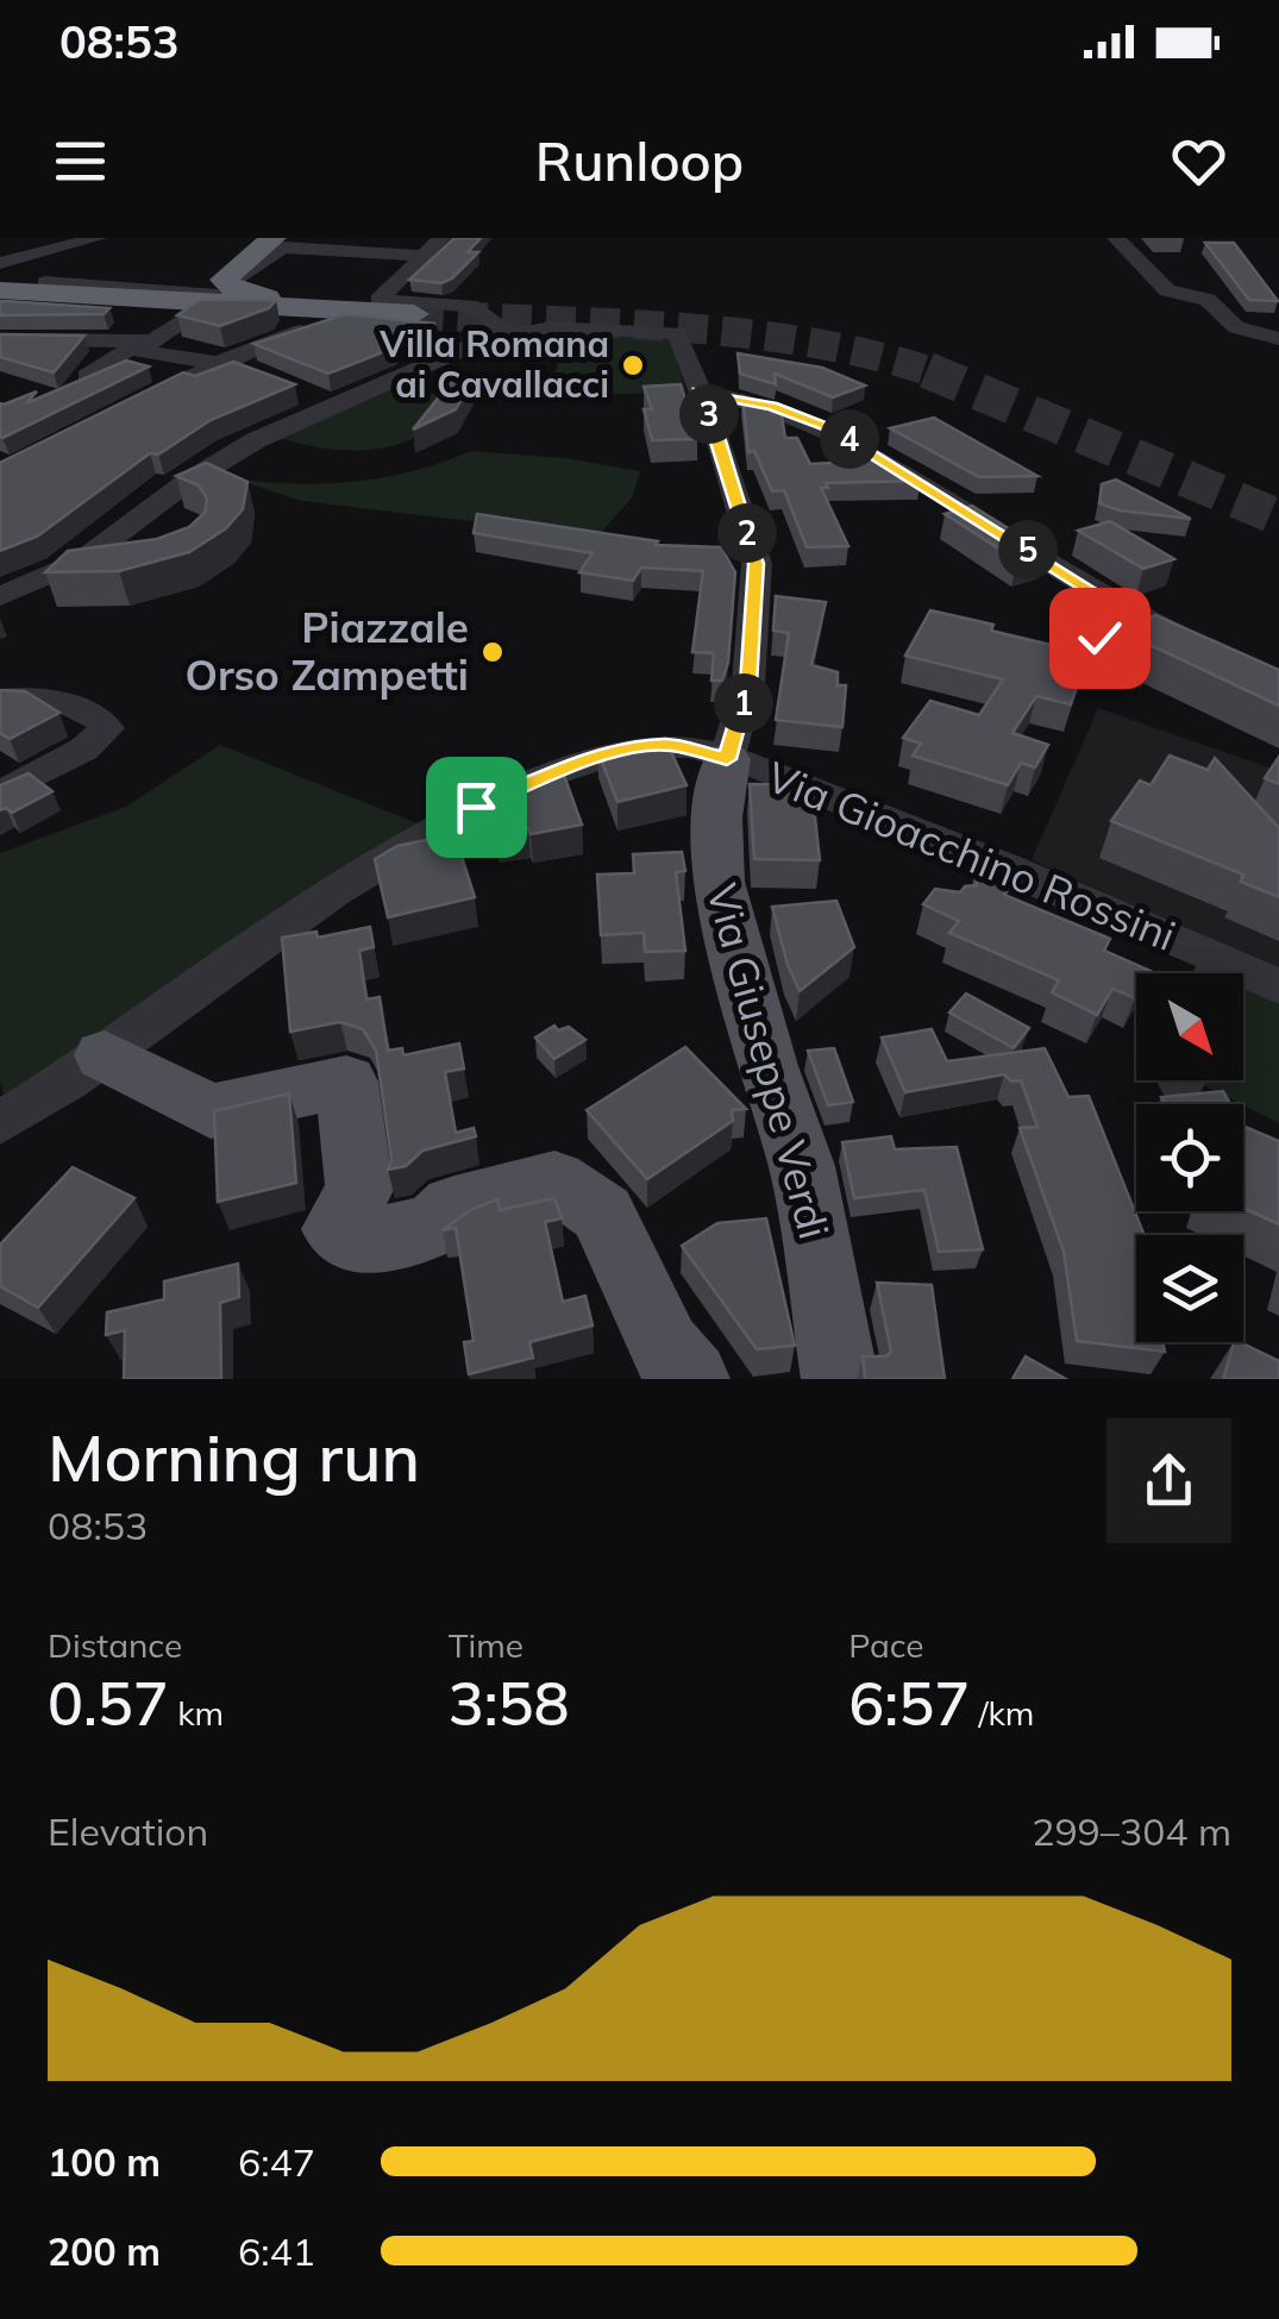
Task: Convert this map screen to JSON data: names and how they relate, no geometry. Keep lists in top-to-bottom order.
{
  "streets": {
    "main road": ["Via Giuseppe Verdi"],
    "street": ["Via Gioacchino Rossini"]
  },
  "crossings": [
    ["Via Gioacchino Rossini", "Via Giuseppe Verdi"]
  ],
  "places": ["Villa Romana ai Cavallacci", "Piazzale Orso Zampetti"],
  "north": "bottom right",
  "page": {
    "status": "08:53",
    "header": "Runloop",
    "pins": [
      "3",
      "4",
      "2",
      "5",
      "1"
    ],
    "heading": ["Morning run", "08:53"],
    "stats": [
      ["Distance", "0.57 km"],
      ["Time", "3:58"],
      ["Pace", "6:57 /km"]
    ],
    "chart": ["Elevation", "299–304 m"],
    "list": [
      {
        "name": "100 m",
        "note": "6:47"
      },
      {
        "name": "200 m",
        "note": "6:41"
      }
    ]
  }
}
